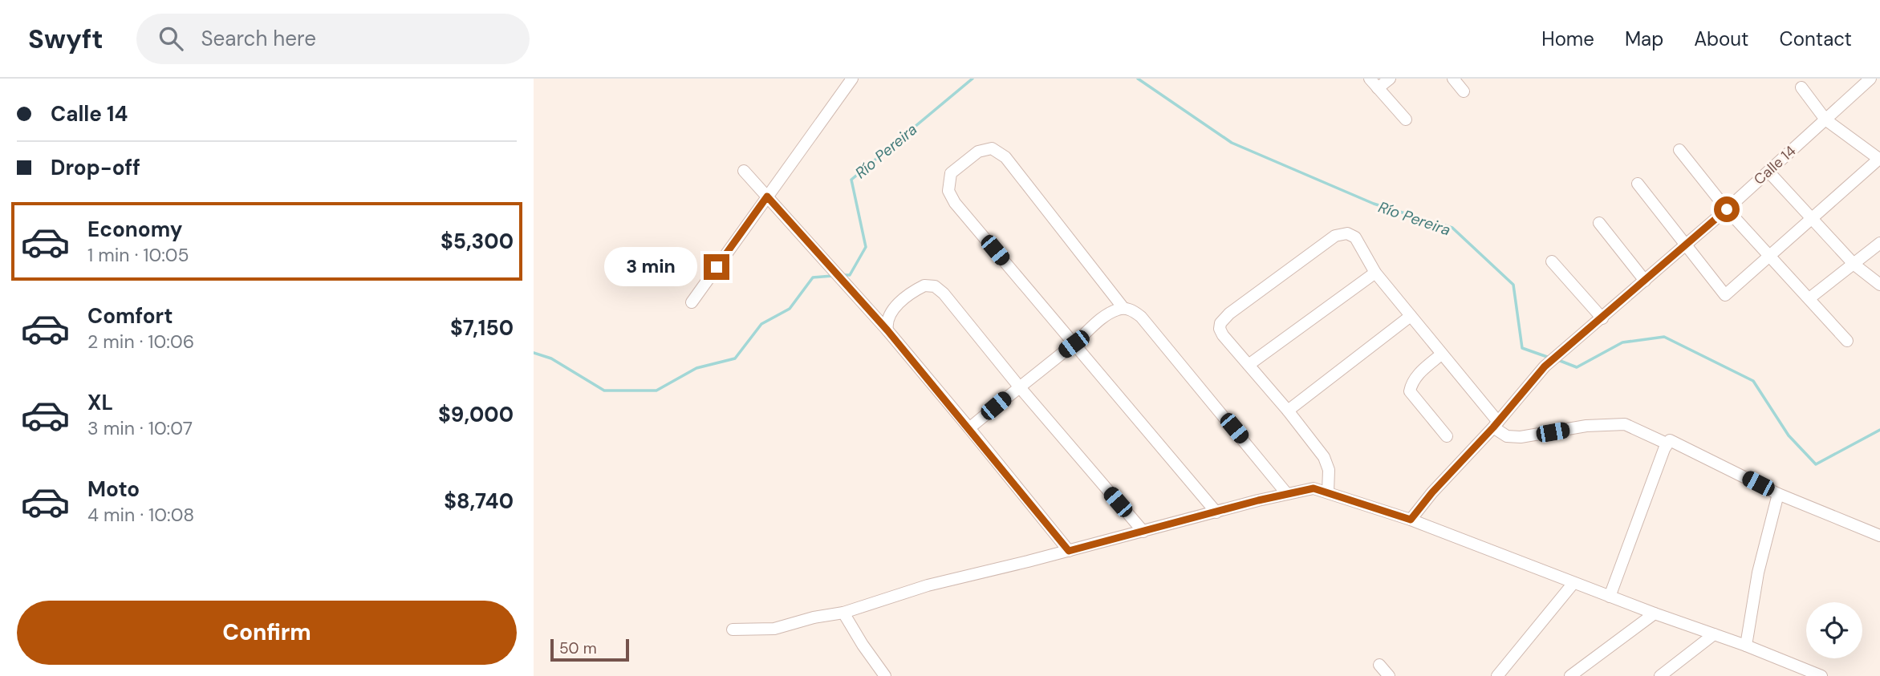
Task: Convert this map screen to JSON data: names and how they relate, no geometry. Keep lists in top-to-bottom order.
{
  "streets": {
    "street": ["Calle 14"]
  },
  "water": ["Río Pereira"],
  "scale_bar": "50 m",
  "page": {
    "header": "Swyft",
    "search": "Search here",
    "nav": [
      "Home",
      "Map",
      "About",
      "Contact"
    ],
    "banner": ["Calle 14", "Drop-off"],
    "list": [
      {
        "name": "Economy",
        "note": "1 min · 10:05",
        "value": "$5,300"
      },
      {
        "name": "Comfort",
        "note": "2 min · 10:06",
        "value": "$7,150"
      },
      {
        "name": "XL",
        "note": "3 min · 10:07",
        "value": "$9,000"
      },
      {
        "name": "Moto",
        "note": "4 min · 10:08",
        "value": "$8,740"
      }
    ],
    "bubble": "3 min",
    "buttons": "Confirm",
    "scale": "50 m"
  }
}
